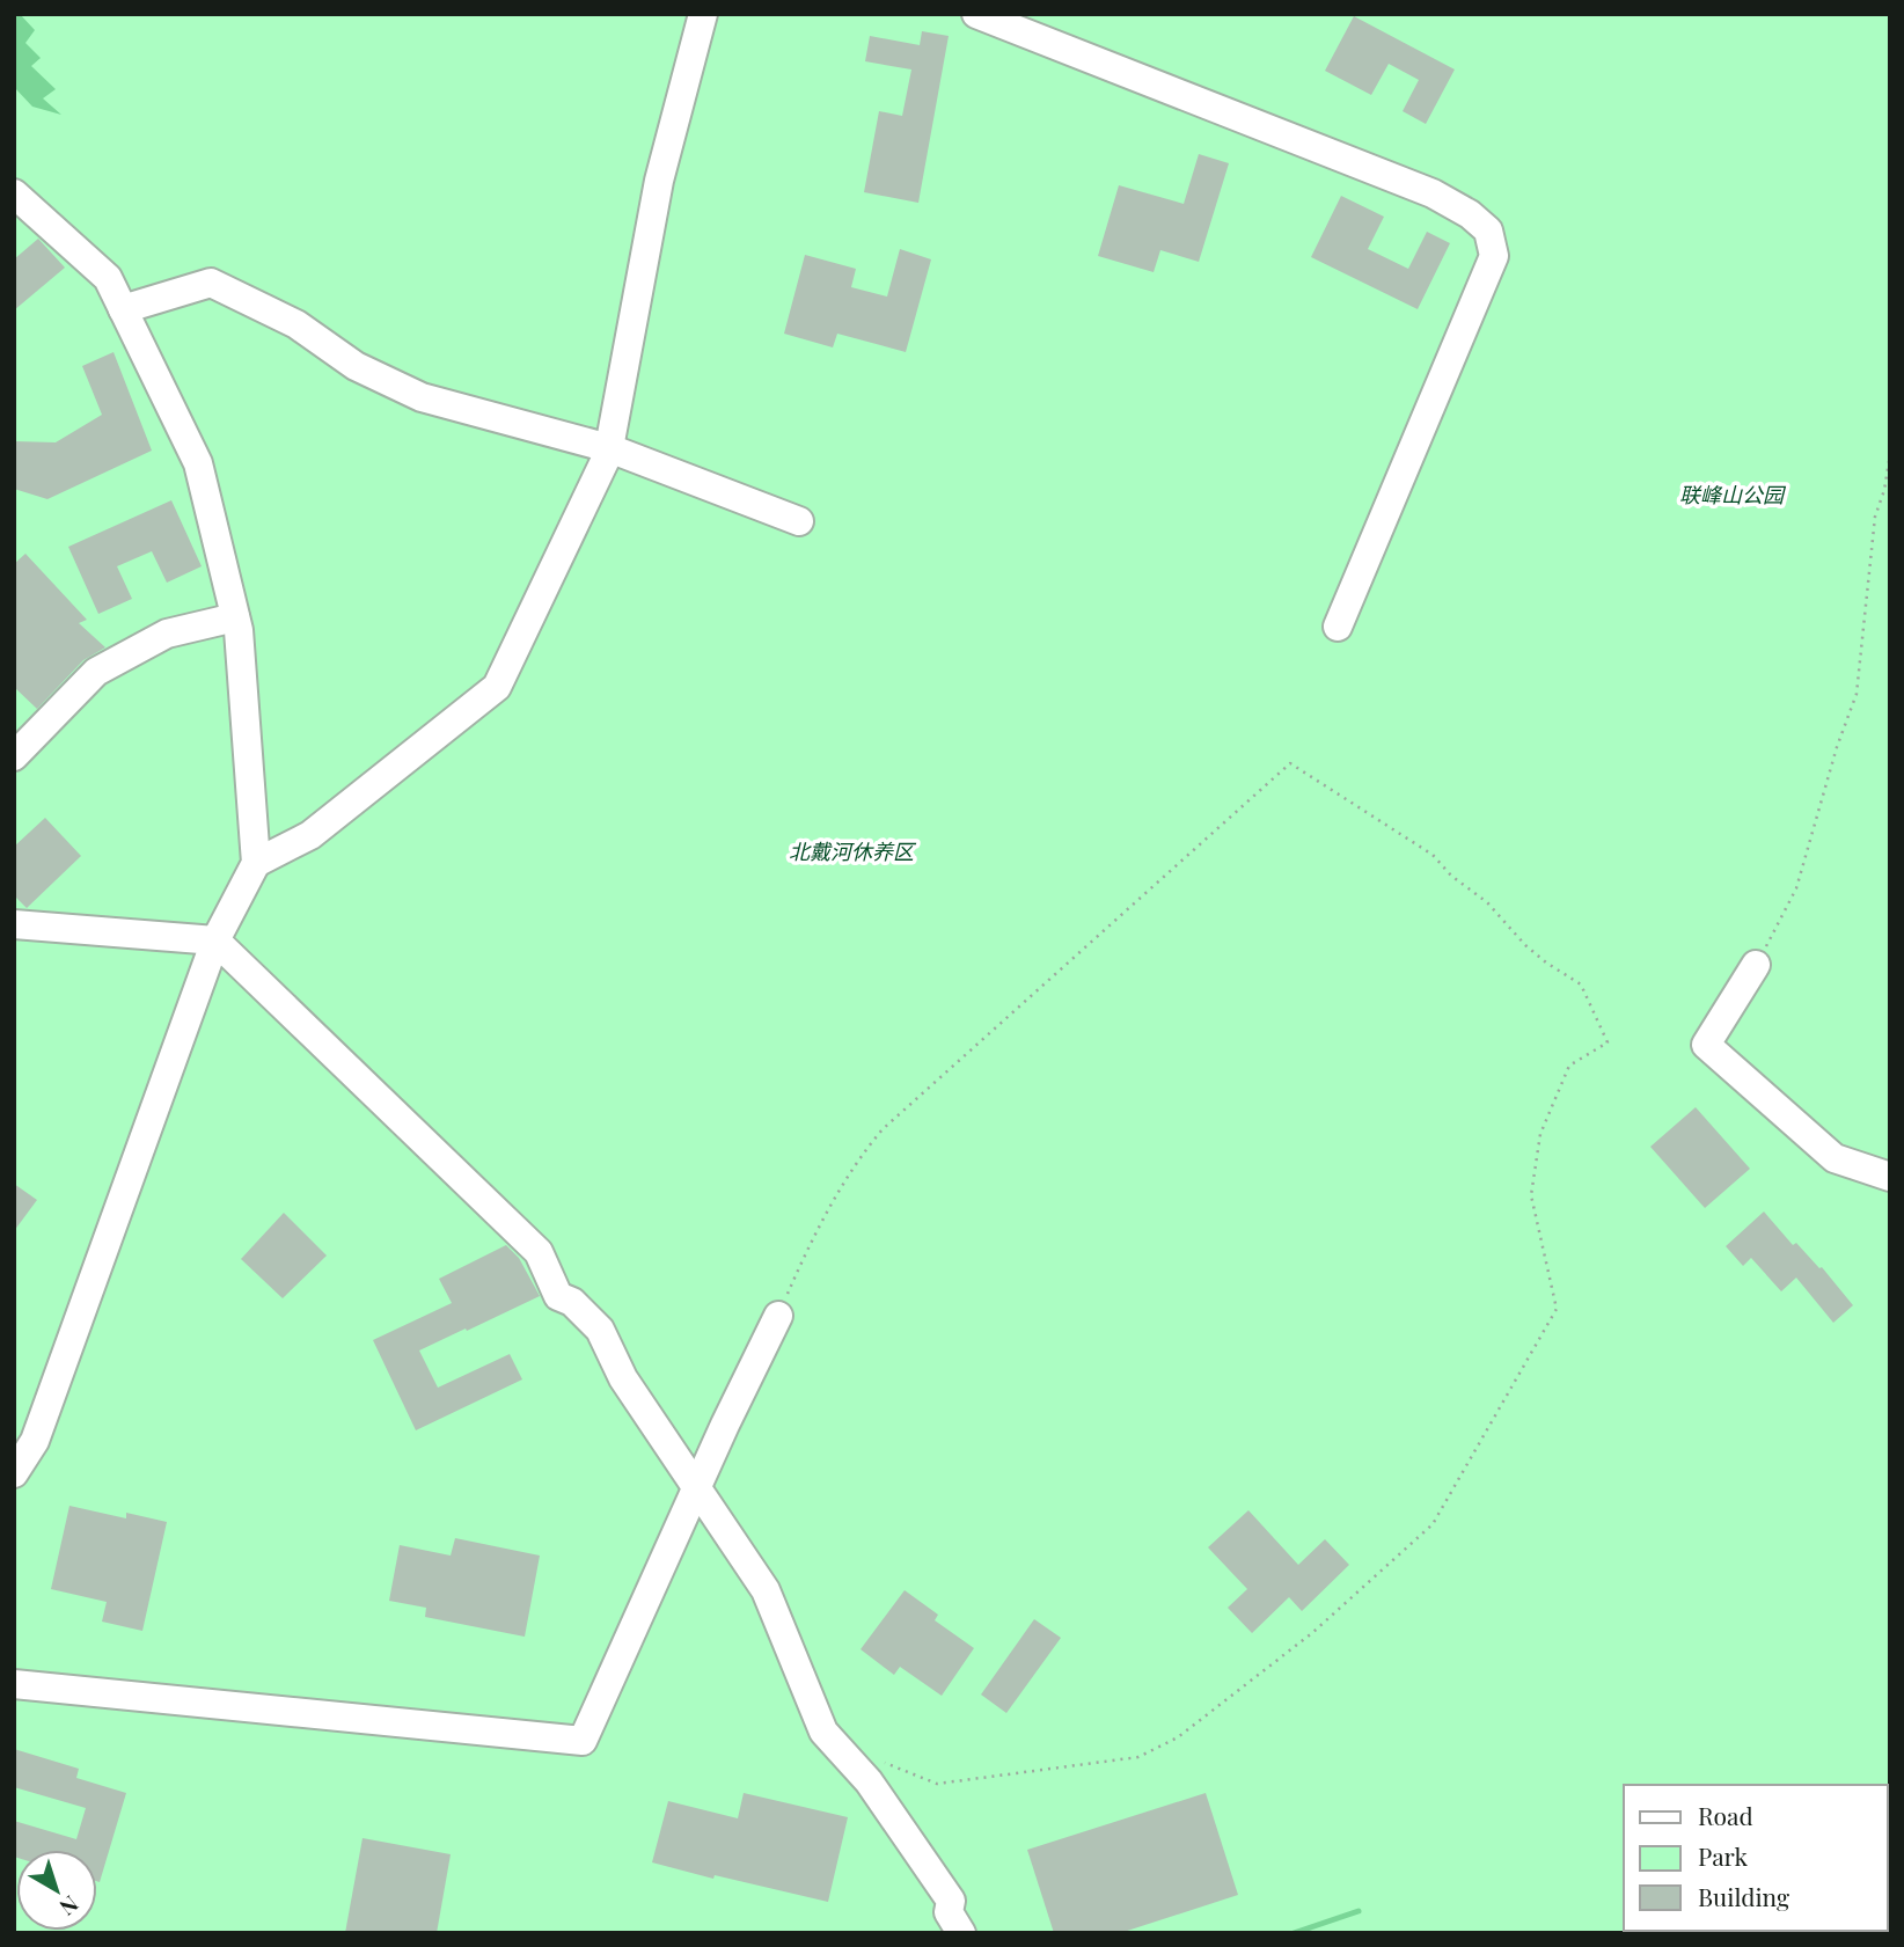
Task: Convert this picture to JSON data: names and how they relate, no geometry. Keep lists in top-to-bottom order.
{
  "parks": ["联峰山公园", "北戴河休养区"],
  "legend": ["Road", "Park", "Building"],
  "north": "bottom right"
}
